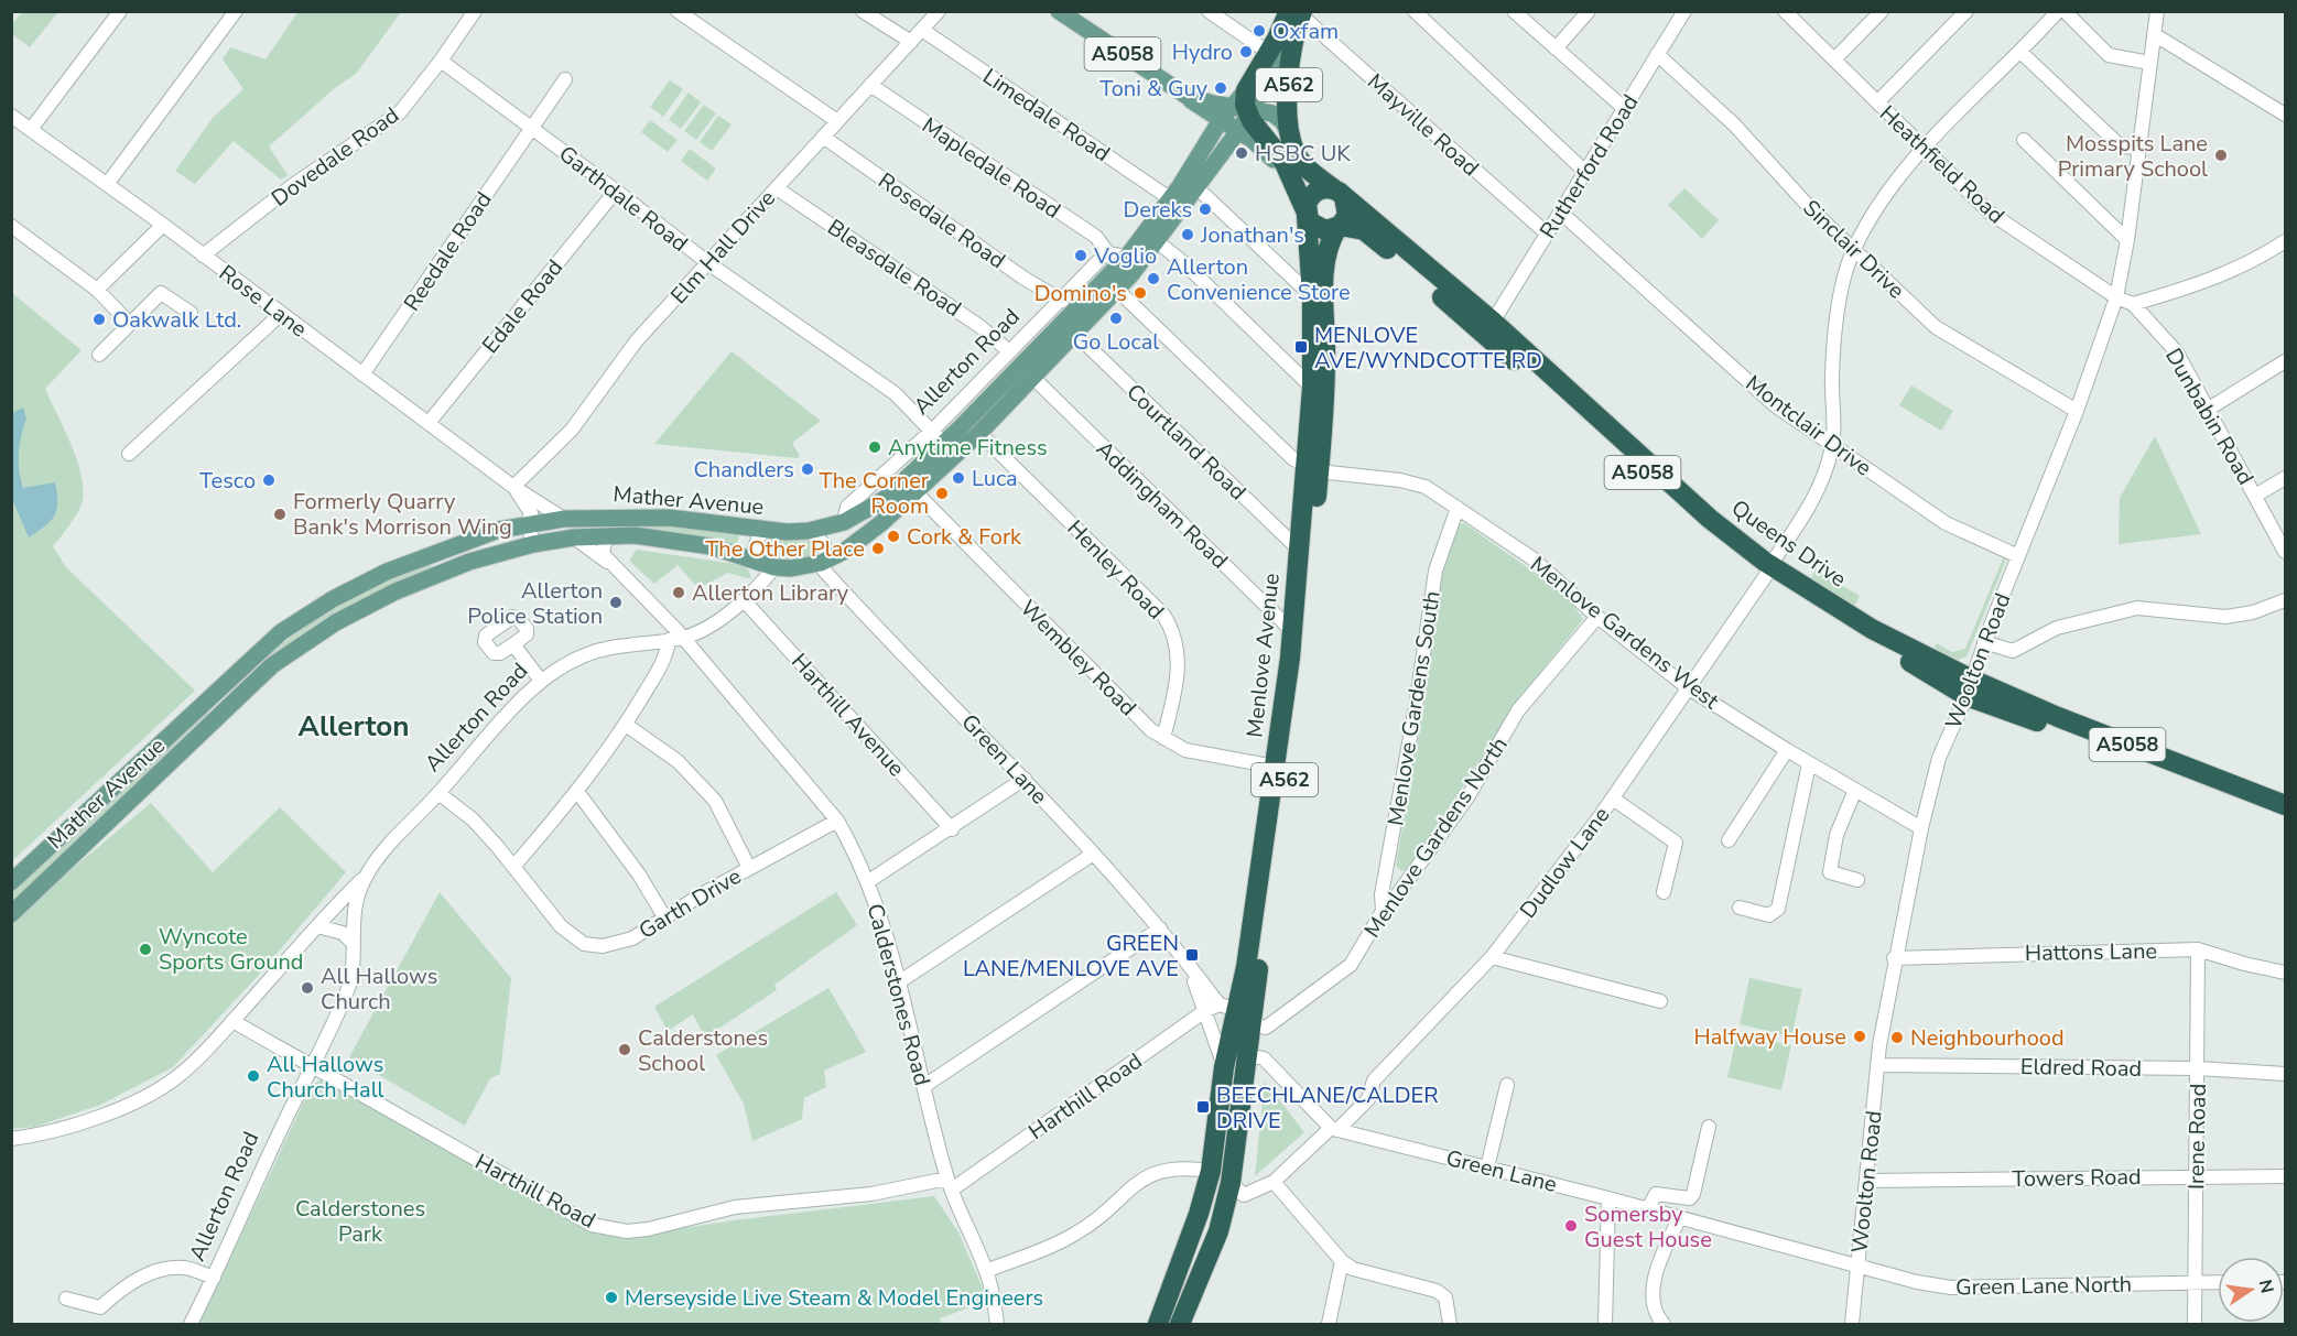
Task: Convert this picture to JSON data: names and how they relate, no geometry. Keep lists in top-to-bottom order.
{
  "streets": {
    "highway": [
      "A5058",
      "A562",
      "Allerton Road",
      "Queens Drive",
      "Menlove Avenue"
    ],
    "main road": ["Mather Avenue"],
    "street": [
      "Limedale Road",
      "Mayville Road",
      "Dovedale Road",
      "Heathfield Road",
      "Rutherford Road",
      "Mapledale Road",
      "Garthdale Road",
      "Rosedale Road",
      "Elm Hall Drive",
      "Sinclair Drive",
      "Reedale Road",
      "Bleasdale Road",
      "Rose Lane",
      "Edale Road",
      "Dunbabin Road",
      "Montclair Drive",
      "Courtland Road",
      "Addingham Road",
      "Henley Road",
      "Menlove Gardens West",
      "Wembley Road",
      "Woolton Road",
      "Menlove Gardens South",
      "Harthill Avenue",
      "Green Lane",
      "Menlove Gardens North",
      "Dudlow Lane",
      "Garth Drive",
      "Hattons Lane",
      "Calderstones Road",
      "Eldred Road",
      "Harthill Road",
      "Irene Road",
      "Towers Road",
      "Green Lane North"
    ]
  },
  "crossings": [
    ["A5058", "A562"],
    ["A5058", "Allerton Road"],
    ["A562", "Mayville Road"],
    ["A562", "Allerton Road"],
    ["A562", "Queens Drive"],
    ["A562", "Menlove Avenue"],
    ["Limedale Road", "Elm Hall Drive"],
    ["Limedale Road", "Allerton Road"],
    ["Limedale Road", "Menlove Avenue"],
    ["Mayville Road", "Rutherford Road"],
    ["Mayville Road", "Allerton Road"],
    ["Dovedale Road", "Garthdale Road"],
    ["Dovedale Road", "Rose Lane"],
    ["Heathfield Road", "Dunbabin Road"],
    ["Heathfield Road", "Woolton Road"],
    ["Heathfield Road", "Dudlow Lane"],
    ["Rutherford Road", "Sinclair Drive"],
    ["Rutherford Road", "Montclair Drive"],
    ["Rutherford Road", "Queens Drive"],
    ["Mapledale Road", "Elm Hall Drive"],
    ["Mapledale Road", "Allerton Road"],
    ["Garthdale Road", "Elm Hall Drive"],
    ["Garthdale Road", "Reedale Road"],
    ["Garthdale Road", "Edale Road"],
    ["Garthdale Road", "Allerton Road"],
    ["Rosedale Road", "Elm Hall Drive"],
    ["Rosedale Road", "Allerton Road"],
    ["Elm Hall Drive", "Bleasdale Road"],
    ["Elm Hall Drive", "Rose Lane"],
    ["Sinclair Drive", "Woolton Road"],
    ["Sinclair Drive", "Dudlow Lane"],
    ["Reedale Road", "Rose Lane"],
    ["Bleasdale Road", "Allerton Road"],
    ["Rose Lane", "Edale Road"],
    ["Rose Lane", "Mather Avenue"],
    ["Allerton Road", "Courtland Road"],
    ["Allerton Road", "Mather Avenue"],
    ["Allerton Road", "Addingham Road"],
    ["Allerton Road", "Henley Road"],
    ["Allerton Road", "Wembley Road"],
    ["Allerton Road", "Harthill Avenue"],
    ["Allerton Road", "Garth Drive"],
    ["Allerton Road", "Calderstones Road"],
    ["Allerton Road", "Harthill Road"],
    ["Dunbabin Road", "Woolton Road"],
    ["Montclair Drive", "Woolton Road"],
    ["Montclair Drive", "Dudlow Lane"],
    ["Courtland Road", "Menlove Avenue"],
    ["Mather Avenue", "Green Lane"],
    ["Addingham Road", "Menlove Avenue"],
    ["Queens Drive", "Menlove Avenue"],
    ["Queens Drive", "Woolton Road"],
    ["Queens Drive", "Dudlow Lane"],
    ["Henley Road", "Wembley Road"],
    ["Menlove Gardens West", "Menlove Avenue"],
    ["Menlove Gardens West", "Woolton Road"],
    ["Menlove Gardens West", "Menlove Gardens South"],
    ["Menlove Gardens West", "Menlove Gardens North"],
    ["Menlove Gardens West", "Dudlow Lane"],
    ["Menlove Avenue", "Wembley Road"],
    ["Menlove Avenue", "Green Lane"],
    ["Menlove Avenue", "Menlove Gardens North"],
    ["Menlove Avenue", "Dudlow Lane"],
    ["Menlove Avenue", "Harthill Road"],
    ["Woolton Road", "Green Lane"],
    ["Woolton Road", "Hattons Lane"],
    ["Woolton Road", "Eldred Road"],
    ["Woolton Road", "Towers Road"],
    ["Woolton Road", "Green Lane North"],
    ["Menlove Gardens South", "Menlove Gardens North"],
    ["Green Lane", "Dudlow Lane"],
    ["Green Lane", "Harthill Road"],
    ["Green Lane", "Green Lane North"],
    ["Garth Drive", "Calderstones Road"],
    ["Hattons Lane", "Irene Road"],
    ["Calderstones Road", "Harthill Road"],
    ["Eldred Road", "Irene Road"],
    ["Irene Road", "Towers Road"],
    ["Irene Road", "Green Lane North"]
  ],
  "districts": ["Allerton"],
  "parks": ["Calderstones Park"],
  "places": {
    "other": [
      "Oxfam",
      "Hydro",
      "Toni & Guy",
      "HSBC UK",
      "Mosspits Lane Primary School",
      "Dereks",
      "Jonathan's",
      "Voglio",
      "Allerton Convenience Store",
      "Domino's",
      "Go Local",
      "Oakwalk Ltd.",
      "Anytime Fitness",
      "Chandlers",
      "Luca",
      "Tesco",
      "The Corner Room",
      "Formerly Quarry Bank's Morrison Wing",
      "Cork & Fork",
      "The Other Place",
      "Allerton Library",
      "Allerton Police Station",
      "Wyncote Sports Ground",
      "All Hallows Church",
      "Halfway House",
      "Neighbourhood",
      "Calderstones School",
      "All Hallows Church Hall",
      "Somersby Guest House",
      "Merseyside Live Steam & Model Engineers"
    ],
    "transit": ["MENLOVE AVE/WYNDCOTTE RD", "GREEN LANE/MENLOVE AVE", "BEECHLANE/CALDER DRIVE"]
  },
  "north": "right"
}
